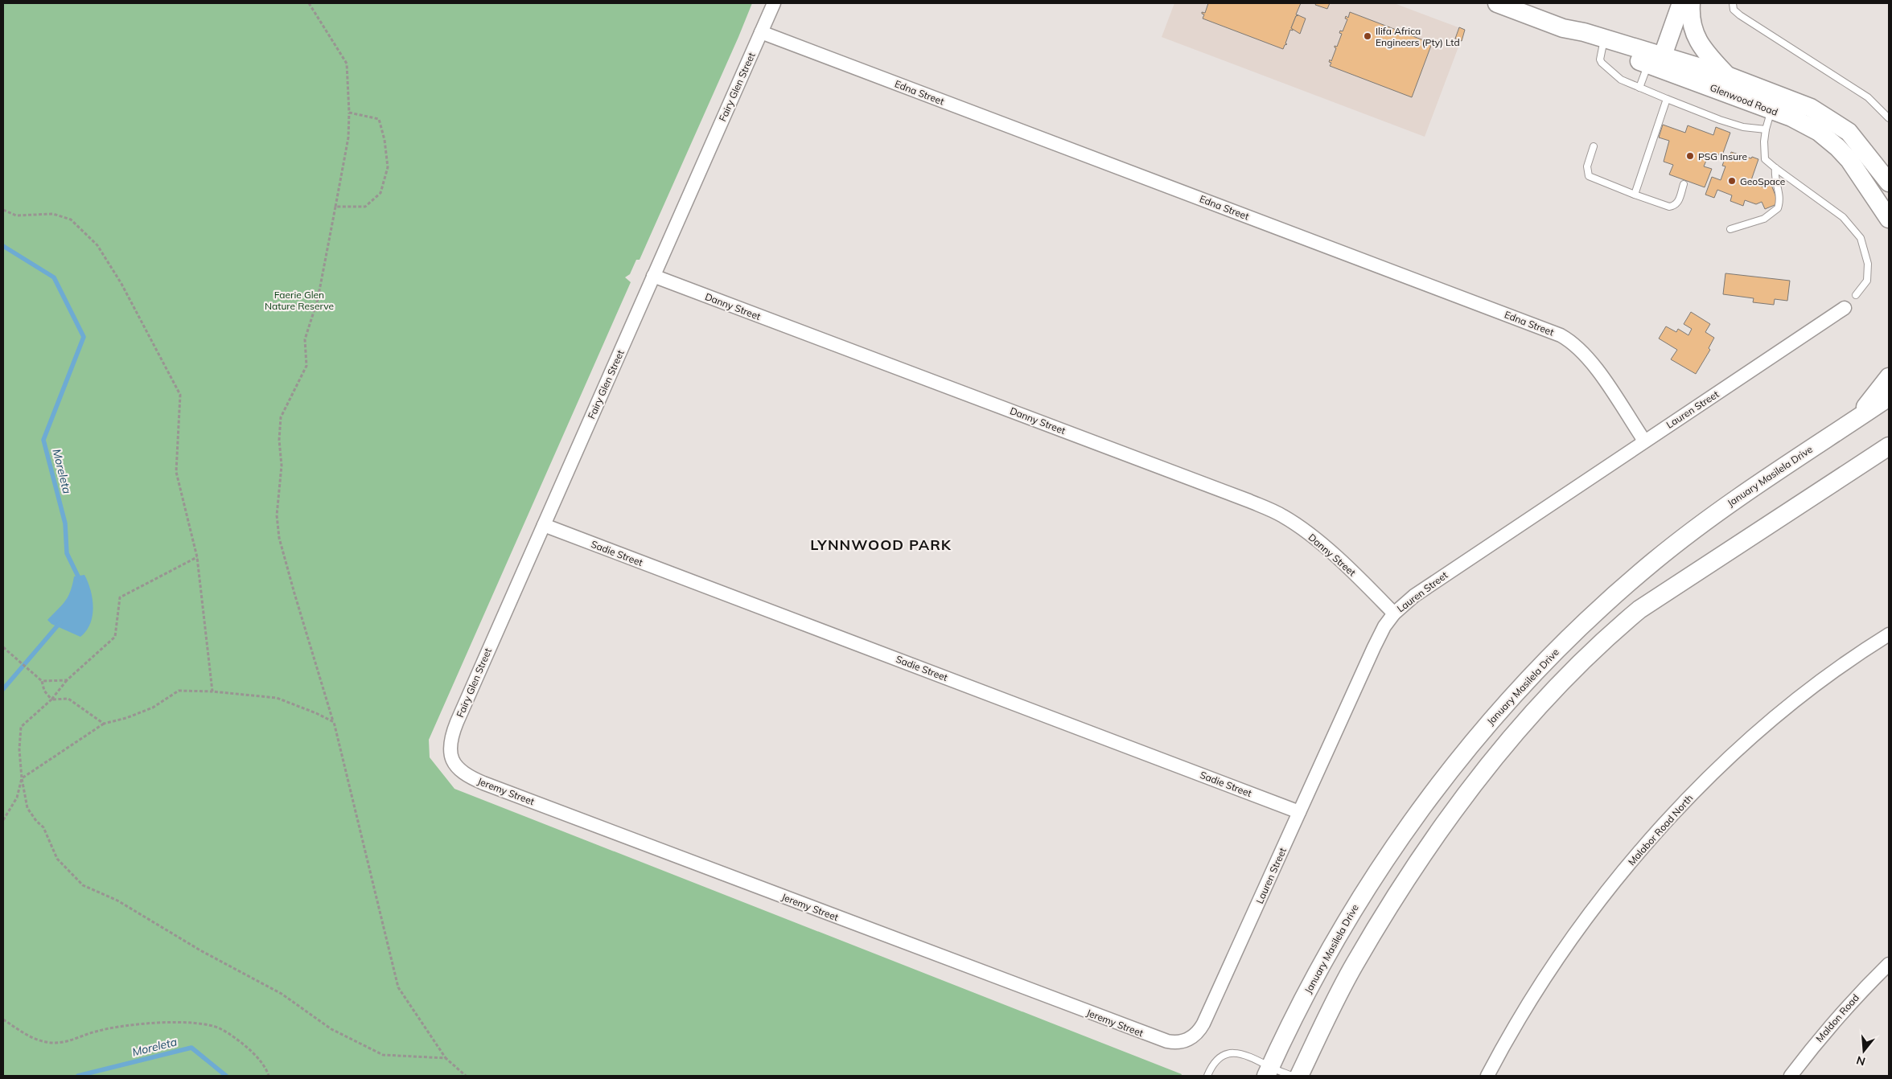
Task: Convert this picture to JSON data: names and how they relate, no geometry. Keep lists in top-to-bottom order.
{
  "streets": {
    "main road": ["Glenwood Road", "January Masilela Drive"],
    "street": [
      "Fairy Glen Street",
      "Edna Street",
      "Danny Street",
      "Lauren Street",
      "Sadie Street",
      "Jeremy Street",
      "Malabor Road North",
      "Maldon Road"
    ]
  },
  "crossings": [
    ["Fairy Glen Street", "Edna Street"],
    ["Fairy Glen Street", "Danny Street"],
    ["Fairy Glen Street", "Sadie Street"],
    ["Fairy Glen Street", "Jeremy Street"],
    ["Edna Street", "Lauren Street"],
    ["Danny Street", "Lauren Street"],
    ["Lauren Street", "Sadie Street"],
    ["Lauren Street", "Jeremy Street"]
  ],
  "districts": ["LYNNWOOD PARK"],
  "water": ["Moreleta"],
  "parks": ["Faerie Glen Nature Reserve"],
  "places": ["Ilifa Africa Engineers (Pty) Ltd", "PSG Insure", "GeoSpace"],
  "north": "bottom"
}
